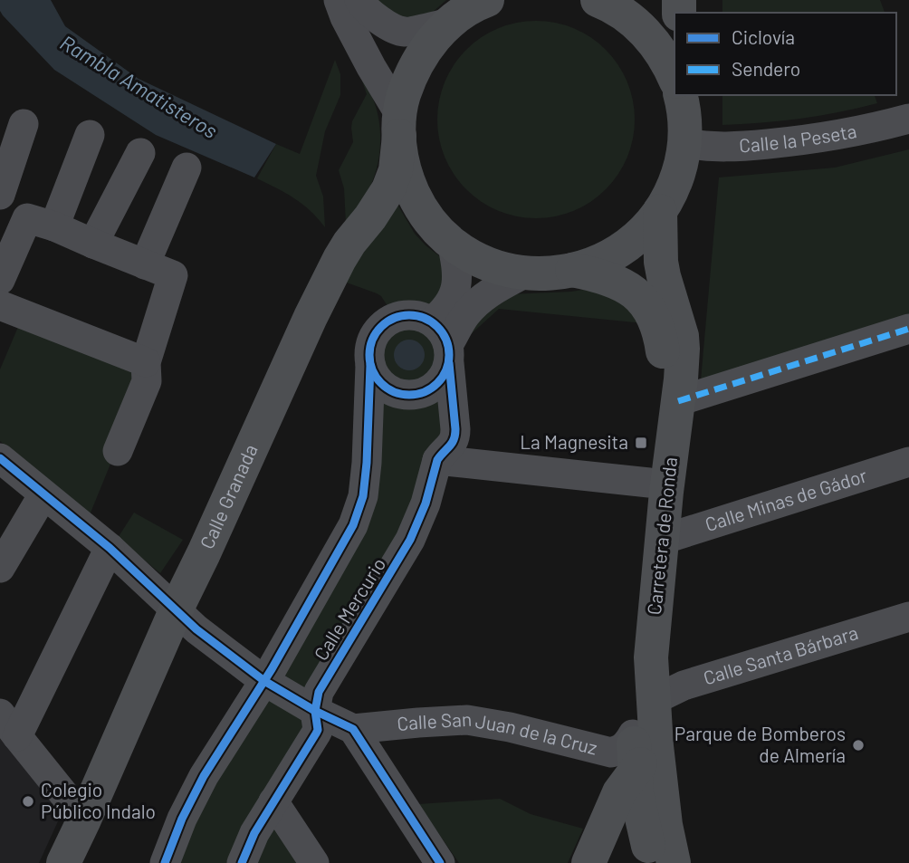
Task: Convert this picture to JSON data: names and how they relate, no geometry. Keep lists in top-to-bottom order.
{
  "streets": {
    "main road": ["Calle Granada", "Carretera de Ronda"],
    "street": [
      "Calle la Peseta",
      "Calle Minas de Gádor",
      "Calle Mercurio",
      "Calle Santa Bárbara",
      "Calle San Juan de la Cruz"
    ]
  },
  "crossings": [
    ["Calle Minas de Gádor", "Carretera de Ronda"],
    ["Carretera de Ronda", "Calle Santa Bárbara"],
    ["Carretera de Ronda", "Calle San Juan de la Cruz"]
  ],
  "water": ["Rambla Amatisteros"],
  "places": {
    "transit": ["La Magnesita"],
    "other": ["Parque de Bomberos de Almería", "Colegio Público Indalo"]
  },
  "legend": ["Ciclovía", "Sendero"]
}
